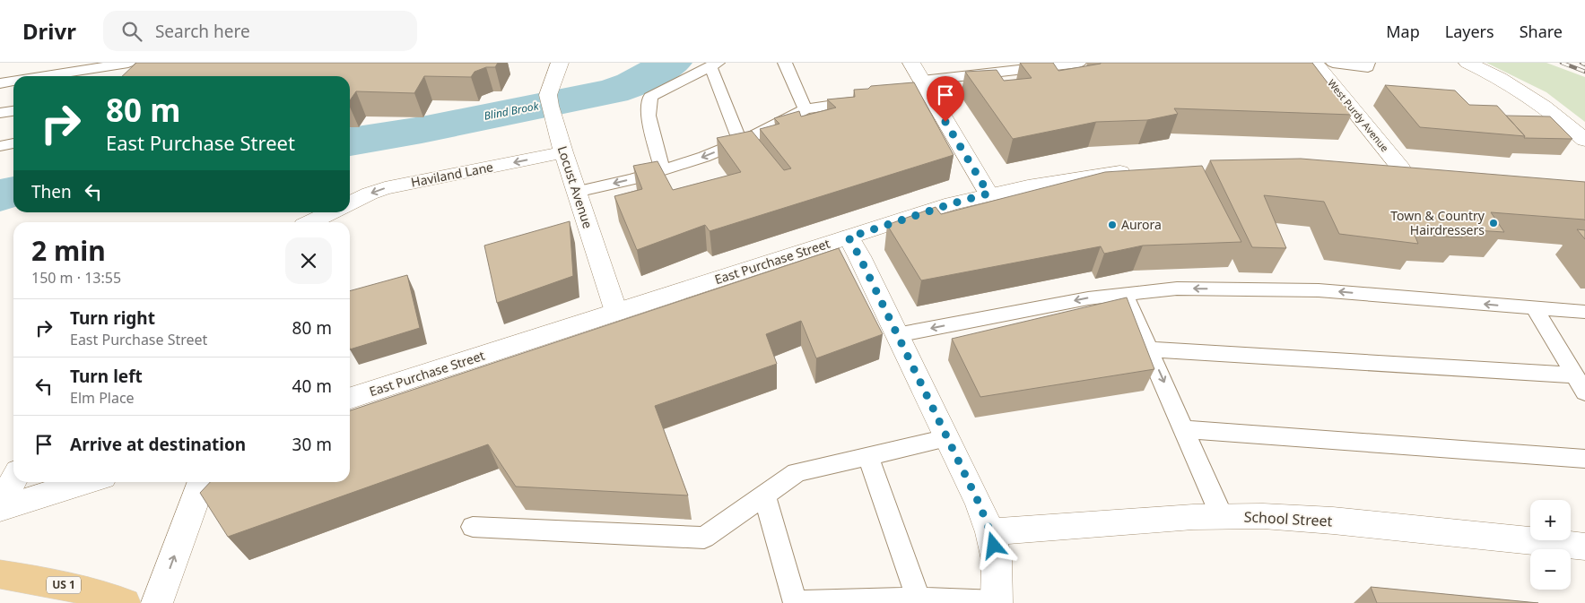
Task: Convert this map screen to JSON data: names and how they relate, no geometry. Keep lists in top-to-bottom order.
{
  "streets": {
    "main road": ["US 1"],
    "street": [
      "West Purdy Avenue",
      "Haviland Lane",
      "Locust Avenue",
      "East Purchase Street",
      "School Street"
    ]
  },
  "crossings": [
    ["Haviland Lane", "Locust Avenue"],
    ["Locust Avenue", "East Purchase Street"]
  ],
  "one_way": ["Haviland Lane"],
  "water": ["Blind Brook"],
  "places": ["Town & Country Hairdressers", "Aurora"],
  "page": {
    "header": "Drivr",
    "search": "Search here",
    "nav": ["Map", "Layers", "Share"],
    "turn": ["80 m", "East Purchase Street"],
    "then": "Then",
    "heading": ["2 min", "150 m · 13:55"],
    "list": [
      {
        "name": "Turn right",
        "note": "East Purchase Street",
        "value": "80 m"
      },
      {
        "name": "Turn left",
        "note": "Elm Place",
        "value": "40 m"
      },
      {
        "name": "Arrive at destination",
        "value": "30 m"
      }
    ],
    "map_buttons": ["+", "−"]
  }
}
